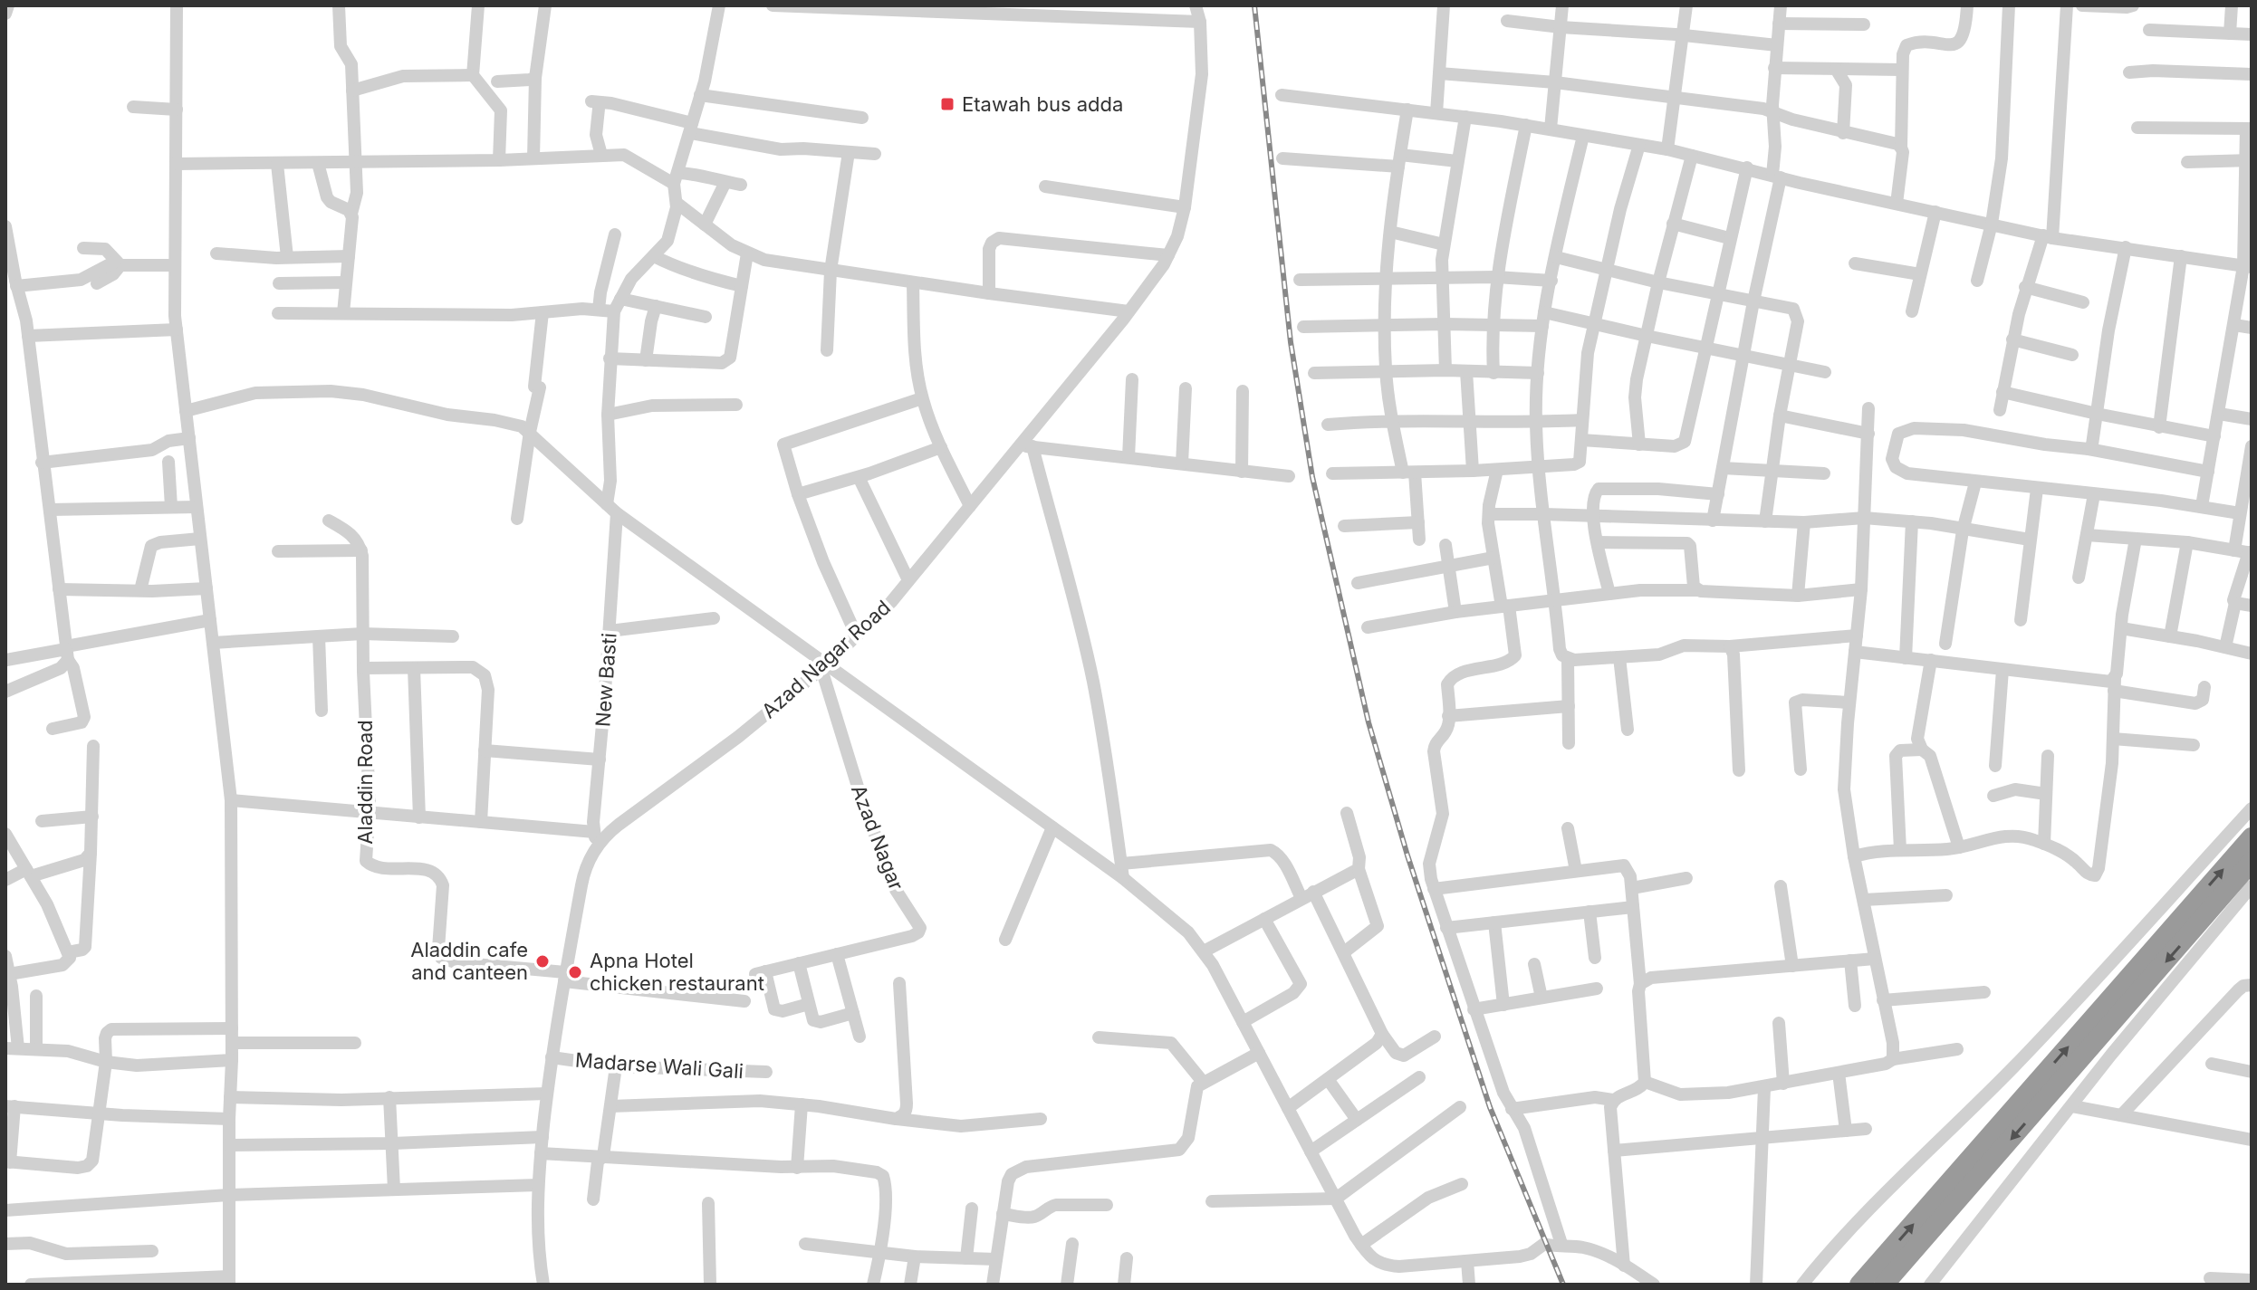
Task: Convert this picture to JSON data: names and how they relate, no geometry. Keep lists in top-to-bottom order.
{
  "streets": {
    "street": [
      "Azad Nagar Road",
      "New Basti",
      "Aladdin Road",
      "Azad Nagar",
      "Madarse Wali Gali"
    ]
  },
  "crossings": [
    ["Azad Nagar Road", "New Basti"],
    ["Azad Nagar Road", "Aladdin Road"],
    ["Azad Nagar Road", "Azad Nagar"],
    ["Azad Nagar Road", "Madarse Wali Gali"]
  ],
  "places": {
    "transit": ["Etawah bus adda"],
    "other": ["Aladdin cafe and canteen", "Apna Hotel chicken restaurant"]
  }
}
